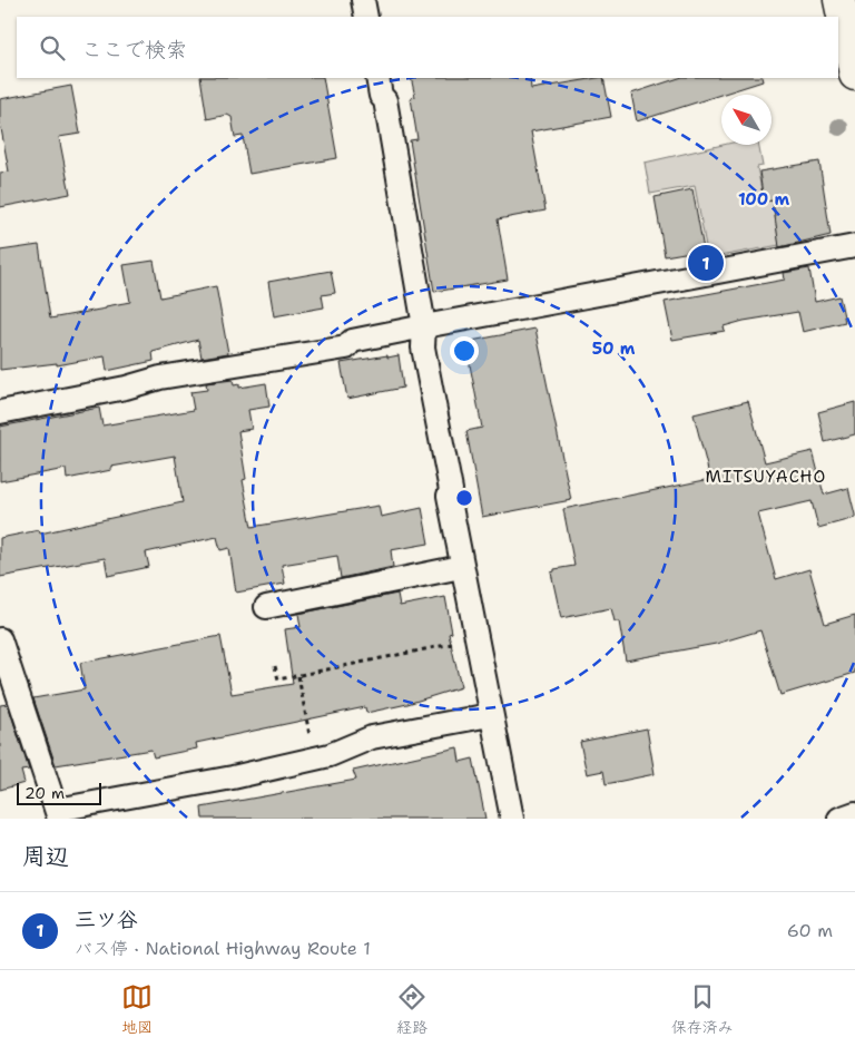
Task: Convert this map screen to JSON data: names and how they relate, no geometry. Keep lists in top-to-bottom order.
{
  "districts": ["MITSUYACHO"],
  "scale_bar": "20 m",
  "north": "top left",
  "page": {
    "search": "ここで検索",
    "pins": "1",
    "scale": "20 m",
    "heading": "周辺",
    "list": [
      {
        "mark": "1",
        "name": "三ツ谷",
        "note": "バス停 · National Highway Route 1",
        "value": "60 m"
      }
    ],
    "nav": ["地図", "経路", "保存済み"]
  },
  "rings": ["100 m", "50 m"]
}
